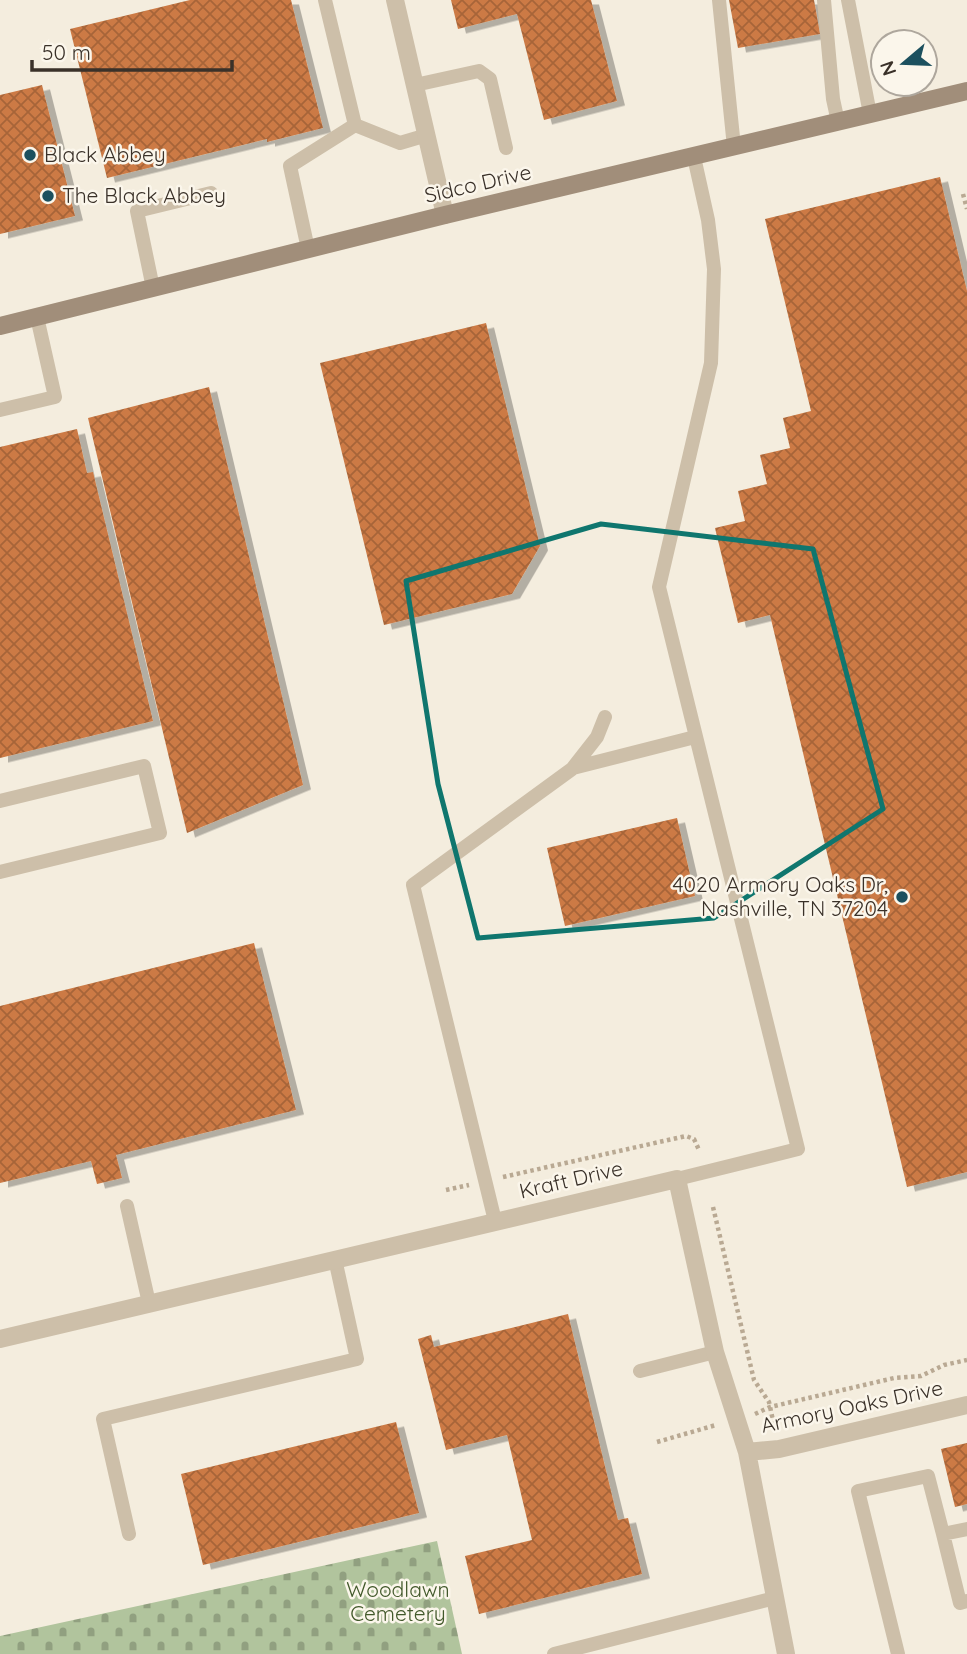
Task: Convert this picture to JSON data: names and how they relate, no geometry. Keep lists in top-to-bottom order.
{
  "streets": {
    "street": ["Sidco Drive", "Kraft Drive", "Armory Oaks Drive"]
  },
  "parks": ["Woodlawn Cemetery"],
  "places": ["Black Abbey", "The Black Abbey", "4020 Armory Oaks Dr, Nashville, TN 37204"],
  "scale_bar": "50 m",
  "north": "left"
}
